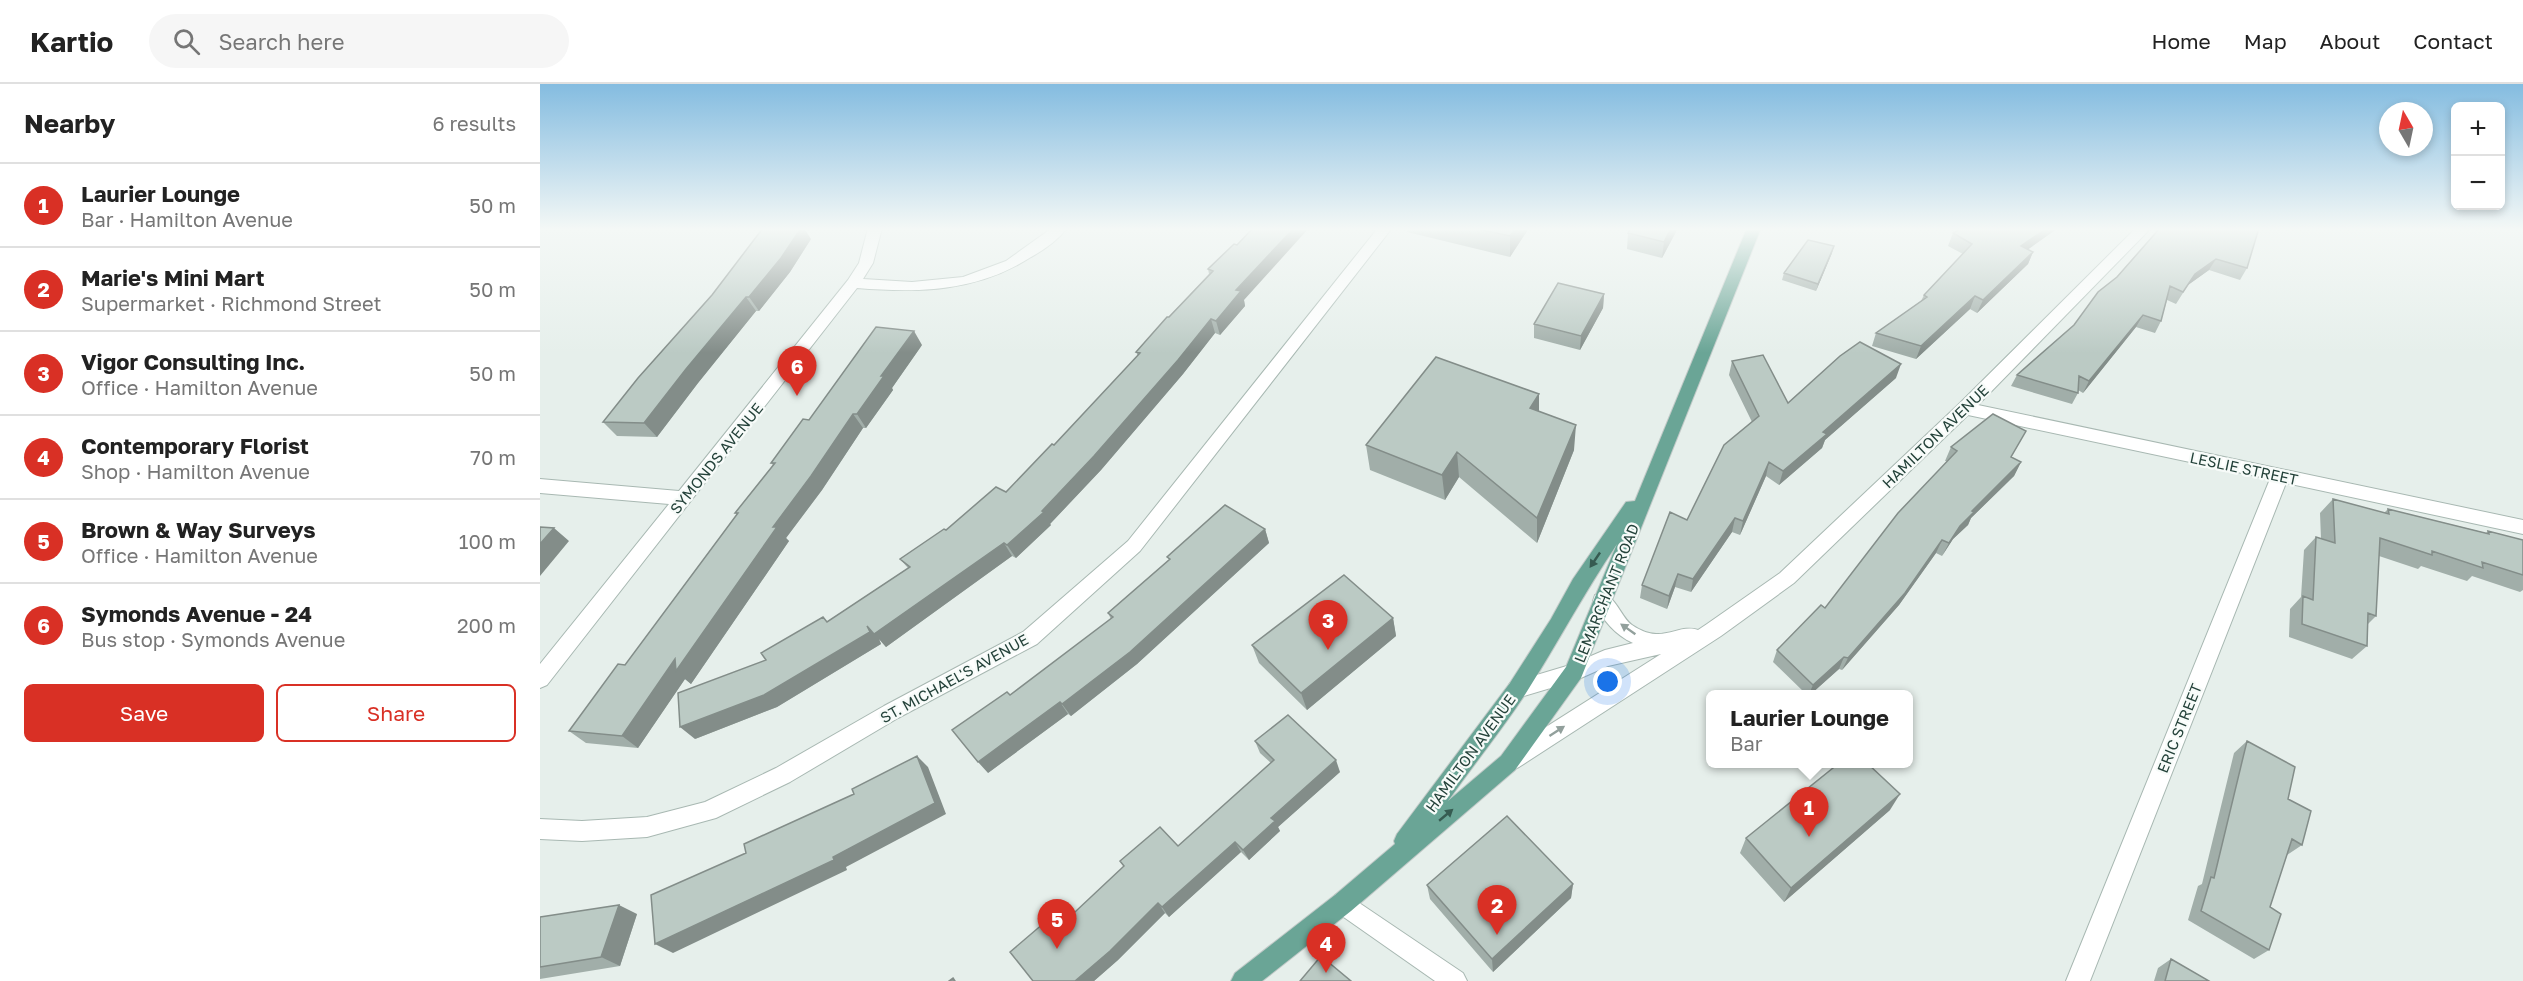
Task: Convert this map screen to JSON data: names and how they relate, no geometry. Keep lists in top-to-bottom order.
{
  "streets": {
    "main road": ["HAMILTON AVENUE", "LEMARCHANT ROAD"],
    "street": [
      "SYMONDS AVENUE",
      "LESLIE STREET",
      "ST. MICHAEL'S AVENUE",
      "ERIC STREET"
    ]
  },
  "crossings": [
    ["HAMILTON AVENUE", "LESLIE STREET"],
    ["HAMILTON AVENUE", "LEMARCHANT ROAD"],
    ["LESLIE STREET", "ERIC STREET"]
  ],
  "north": "top",
  "page": {
    "header": "Kartio",
    "search": "Search here",
    "nav": [
      "Home",
      "Map",
      "About",
      "Contact"
    ],
    "heading": ["Nearby", "6 results"],
    "map_buttons": ["+", "−"],
    "list": [
      {
        "mark": "1",
        "name": "Laurier Lounge",
        "note": "Bar · Hamilton Avenue",
        "value": "50 m"
      },
      {
        "mark": "2",
        "name": "Marie's Mini Mart",
        "note": "Supermarket · Richmond Street",
        "value": "50 m"
      },
      {
        "mark": "3",
        "name": "Vigor Consulting Inc.",
        "note": "Office · Hamilton Avenue",
        "value": "50 m"
      },
      {
        "mark": "4",
        "name": "Contemporary Florist",
        "note": "Shop · Hamilton Avenue",
        "value": "70 m"
      },
      {
        "mark": "5",
        "name": "Brown & Way Surveys",
        "note": "Office · Hamilton Avenue",
        "value": "100 m"
      },
      {
        "mark": "6",
        "name": "Symonds Avenue - 24",
        "note": "Bus stop · Symonds Avenue",
        "value": "200 m"
      }
    ],
    "pins": [
      "6",
      "3",
      "1",
      "2",
      "5",
      "4"
    ],
    "buttons": ["Save", "Share"],
    "popup": ["Laurier Lounge", "Bar"]
  }
}
